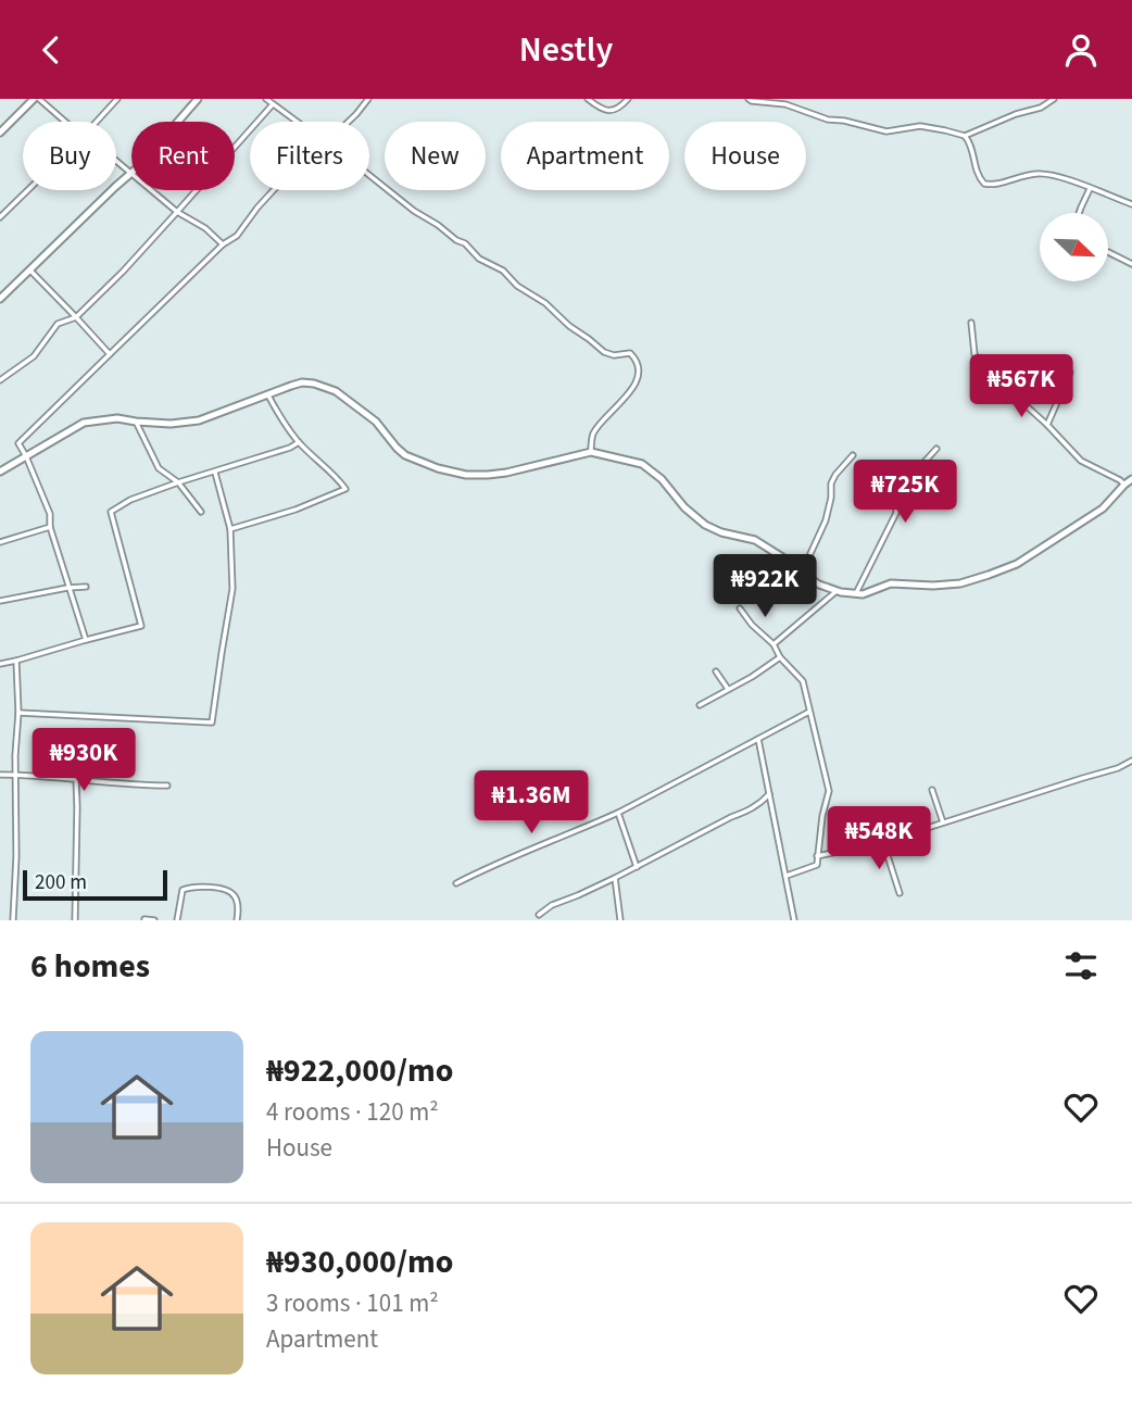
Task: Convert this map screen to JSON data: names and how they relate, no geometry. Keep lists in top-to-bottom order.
{
  "scale_bar": "200 m",
  "north": "bottom right",
  "page": {
    "header": "Nestly",
    "chip": [
      "Buy",
      "Rent",
      "Filters",
      "New",
      "Apartment",
      "House"
    ],
    "price": [
      "₦567K",
      "₦725K",
      "₦922K",
      "₦930K",
      "₦1.36M",
      "₦548K"
    ],
    "scale": "200 m",
    "heading": "6 homes",
    "list": [
      {
        "name": "₦922,000/mo",
        "note": "4 rooms · 120 m² · House"
      },
      {
        "name": "₦930,000/mo",
        "note": "3 rooms · 101 m² · Apartment"
      }
    ]
  }
}
